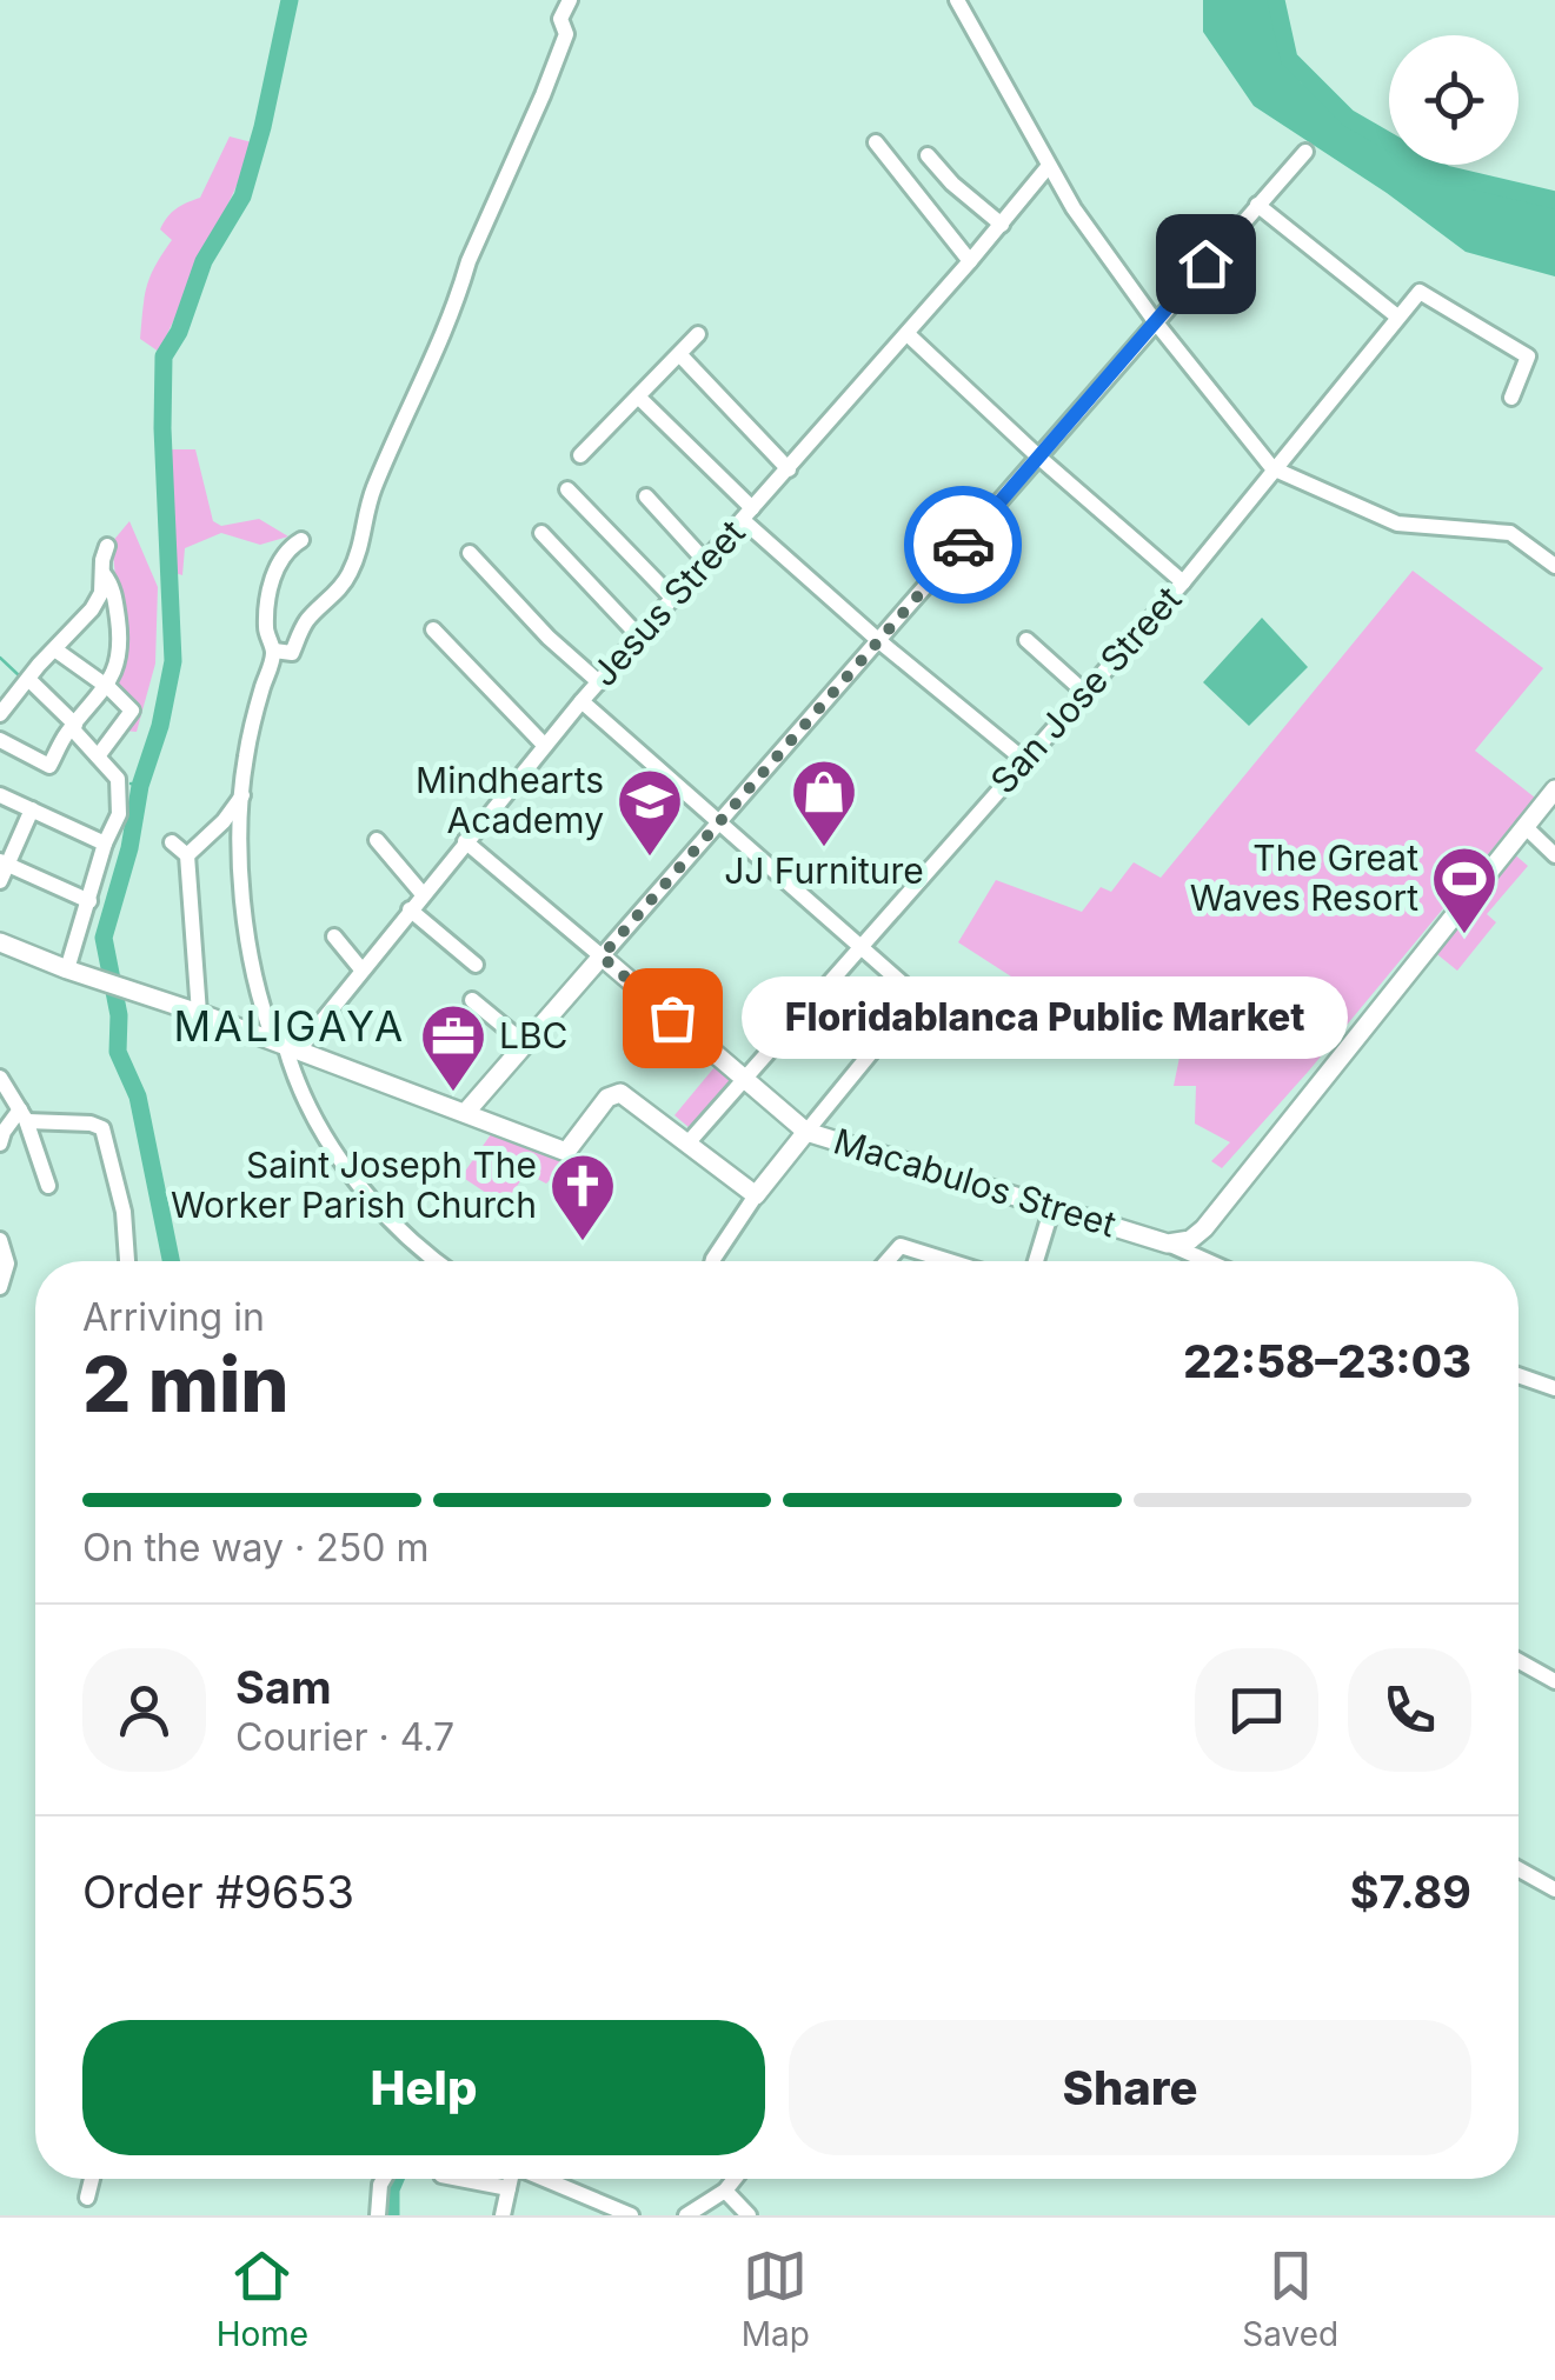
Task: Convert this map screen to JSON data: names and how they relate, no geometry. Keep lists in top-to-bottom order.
{
  "streets": {
    "main road": ["Macabulos Street"],
    "street": ["Jesus Street", "San Jose Street"]
  },
  "crossings": [
    ["Jesus Street", "Macabulos Street"],
    ["San Jose Street", "Macabulos Street"]
  ],
  "districts": ["MALIGAYA"],
  "places": {
    "shop": ["JJ Furniture"],
    "school or university": ["Mindhearts Academy"],
    "sports": ["The Great Waves Resort"],
    "other": ["Floridablanca Public Market"],
    "office": ["LBC"],
    "church": ["Saint Joseph The Worker Parish Church"]
  },
  "page": {
    "bubble": "Floridablanca Public Market",
    "heading": ["2 min", "Arriving in", "22:58–23:03"],
    "panel": [
      "Sam",
      "Courier · 4.7",
      "Order #9653",
      "$7.89"
    ],
    "bar": "On the way · 250 m",
    "buttons": ["Help", "Share"],
    "tabs": ["Home", "Map", "Saved"]
  }
}
